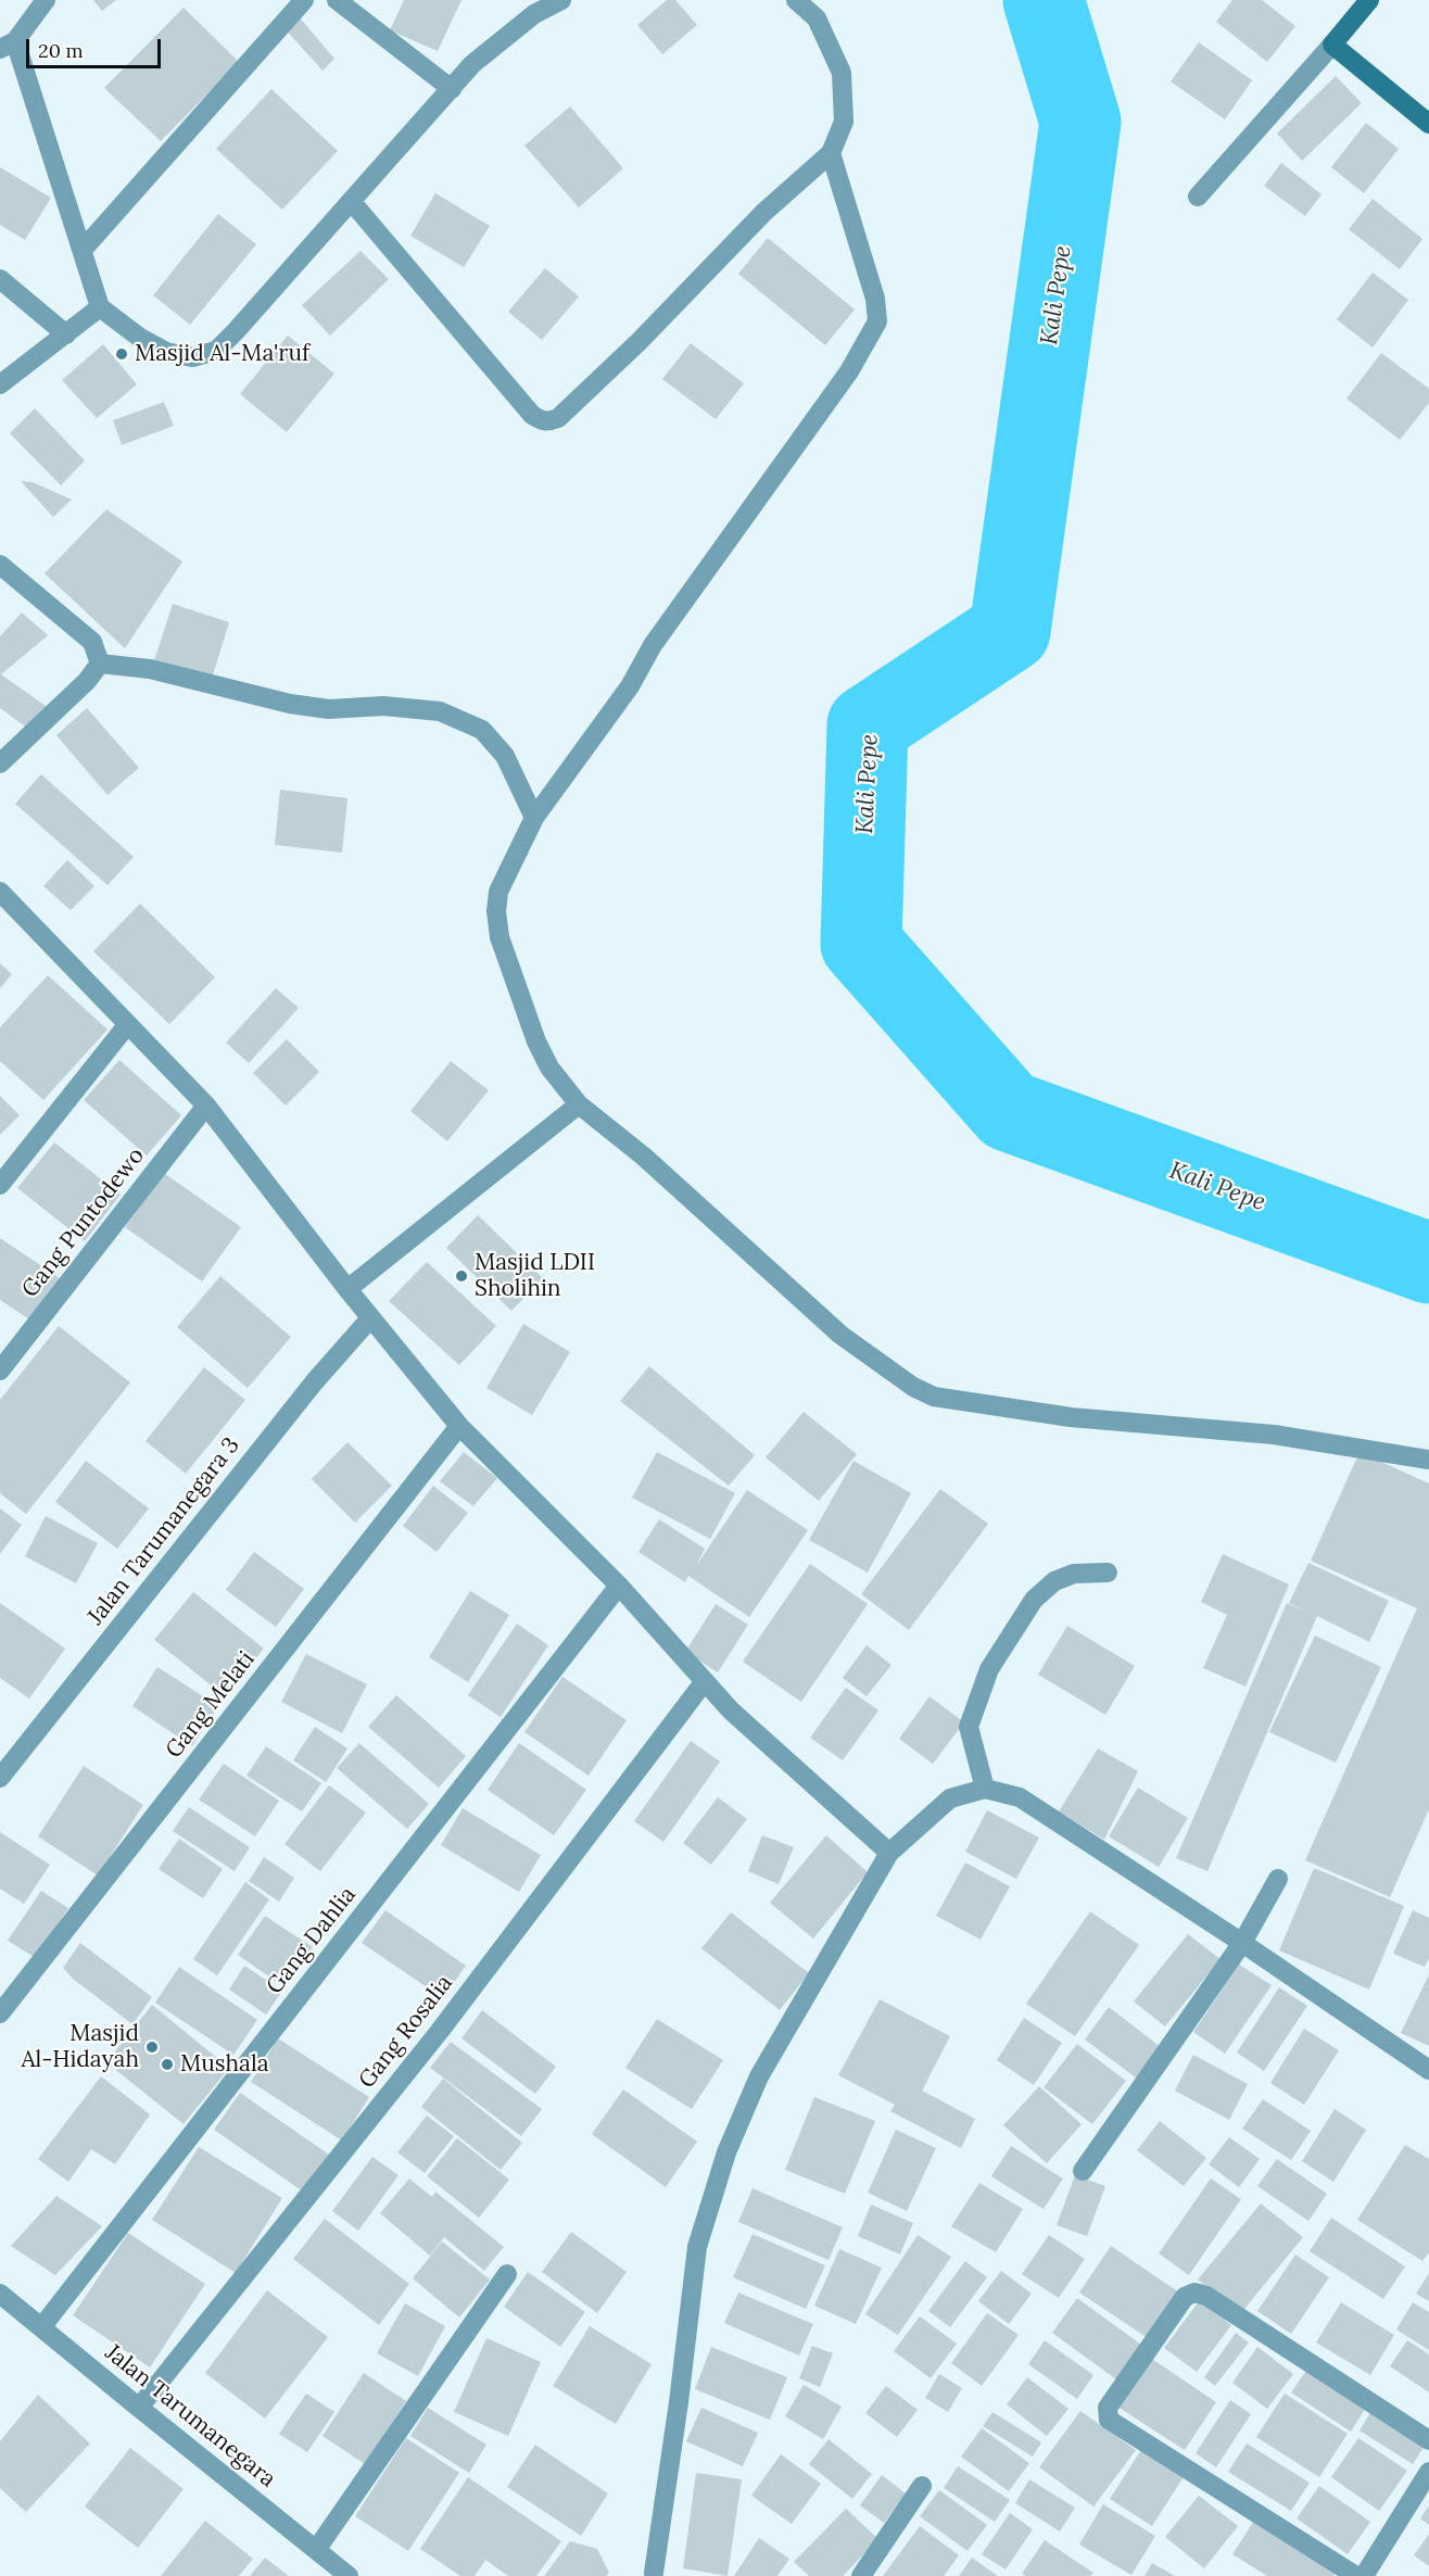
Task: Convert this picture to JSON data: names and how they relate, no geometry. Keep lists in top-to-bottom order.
{
  "streets": {
    "street": [
      "Gang Puntodewo",
      "Jalan Tarumanegara 3",
      "Gang Melati",
      "Gang Dahlia",
      "Gang Rosalia",
      "Jalan Tarumanegara"
    ]
  },
  "crossings": [
    ["Gang Dahlia", "Jalan Tarumanegara"],
    ["Gang Rosalia", "Jalan Tarumanegara"]
  ],
  "water": ["Kali Pepe"],
  "places": [
    "Masjid Al-Ma'ruf",
    "Masjid LDII Sholihin",
    "Masjid Al-Hidayah",
    "Mushala"
  ],
  "scale_bar": "20 m"
}
